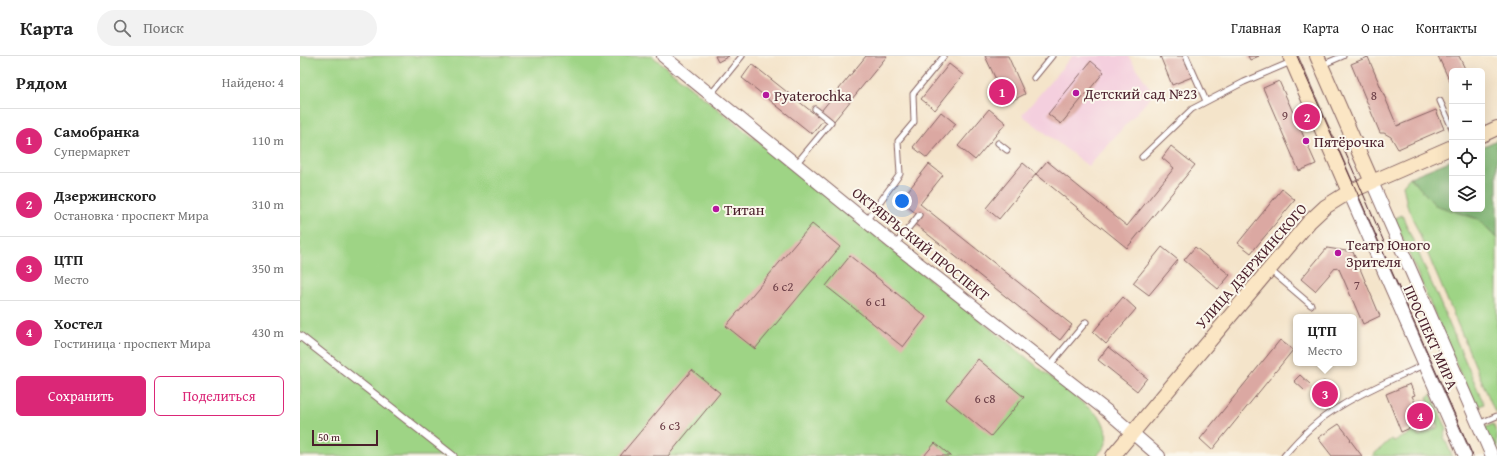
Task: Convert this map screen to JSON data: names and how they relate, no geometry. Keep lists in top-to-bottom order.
{
  "streets": {
    "main road": ["УЛИЦА ДЗЕРЖИНСКОГО", "ПРОСПЕКТ МИРА"],
    "street": ["ОКТЯБРЬСКИЙ ПРОСПЕКТ"]
  },
  "crossings": [
    ["ОКТЯБРЬСКИЙ ПРОСПЕКТ", "УЛИЦА ДЗЕРЖИНСКОГО"],
    ["УЛИЦА ДЗЕРЖИНСКОГО", "ПРОСПЕКТ МИРА"]
  ],
  "places": [
    "Детский сад №23",
    "Pyaterochka",
    "Пятёрочка",
    "Титан",
    "Театр Юного Зрителя"
  ],
  "house_numbers": [
    "8",
    "9",
    "7",
    "6 с2",
    "6 с1",
    "6 с8",
    "6 с3"
  ],
  "scale_bar": "50 m",
  "page": {
    "header": "Карта",
    "search": "Поиск",
    "nav": [
      "Главная",
      "Карта",
      "О нас",
      "Контакты"
    ],
    "heading": ["Рядом", "Найдено: 4"],
    "map_buttons": ["+", "−"],
    "pins": [
      "1",
      "2",
      "3",
      "4"
    ],
    "list": [
      {
        "mark": "1",
        "name": "Самобранка",
        "note": "Супермаркет",
        "value": "110 m"
      },
      {
        "mark": "2",
        "name": "Дзержинского",
        "note": "Остановка · проспект Мира",
        "value": "310 m"
      },
      {
        "mark": "3",
        "name": "ЦТП",
        "note": "Место",
        "value": "350 m"
      },
      {
        "mark": "4",
        "name": "Хостел",
        "note": "Гостиница · проспект Мира",
        "value": "430 m"
      }
    ],
    "popup": ["ЦТП", "Место"],
    "buttons": ["Сохранить", "Поделиться"],
    "scale": "50 m"
  }
}
